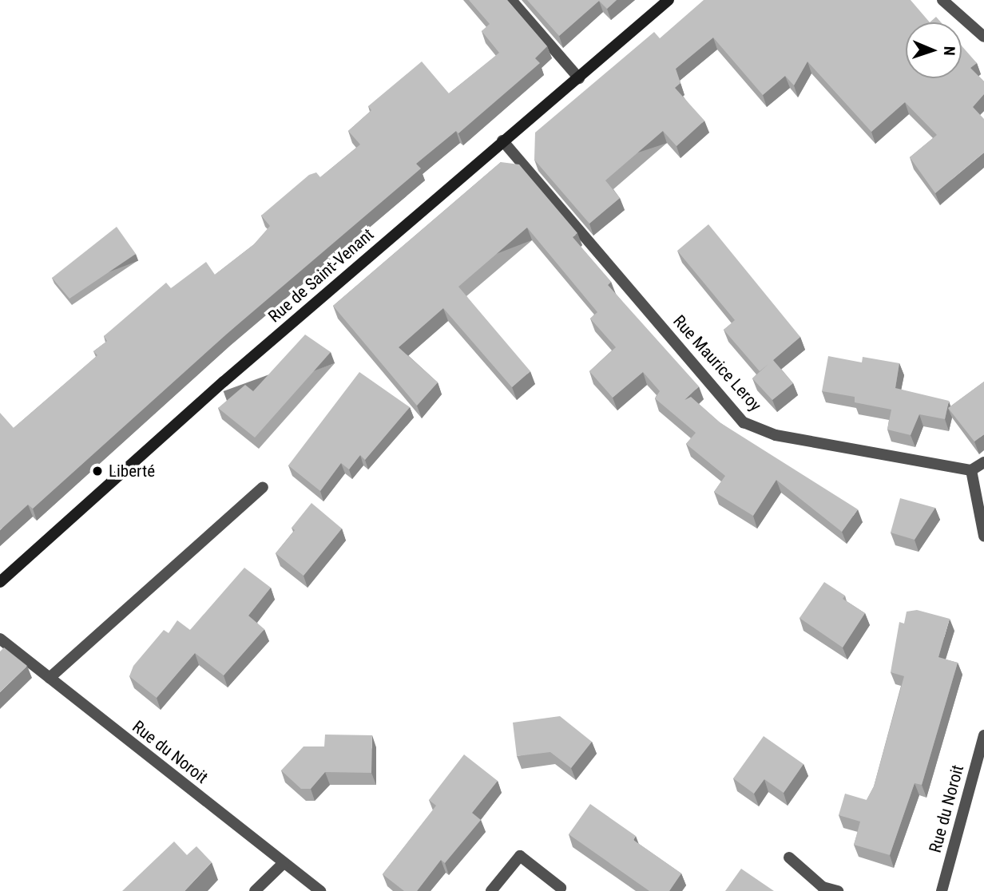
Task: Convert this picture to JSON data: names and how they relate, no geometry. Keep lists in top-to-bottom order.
{
  "streets": {
    "main road": ["Rue de Saint-Venant"],
    "street": ["Rue Maurice Leroy", "Rue du Noroit"]
  },
  "crossings": [
    ["Rue de Saint-Venant", "Rue Maurice Leroy"]
  ],
  "places": ["Liberté"],
  "north": "right"
}
